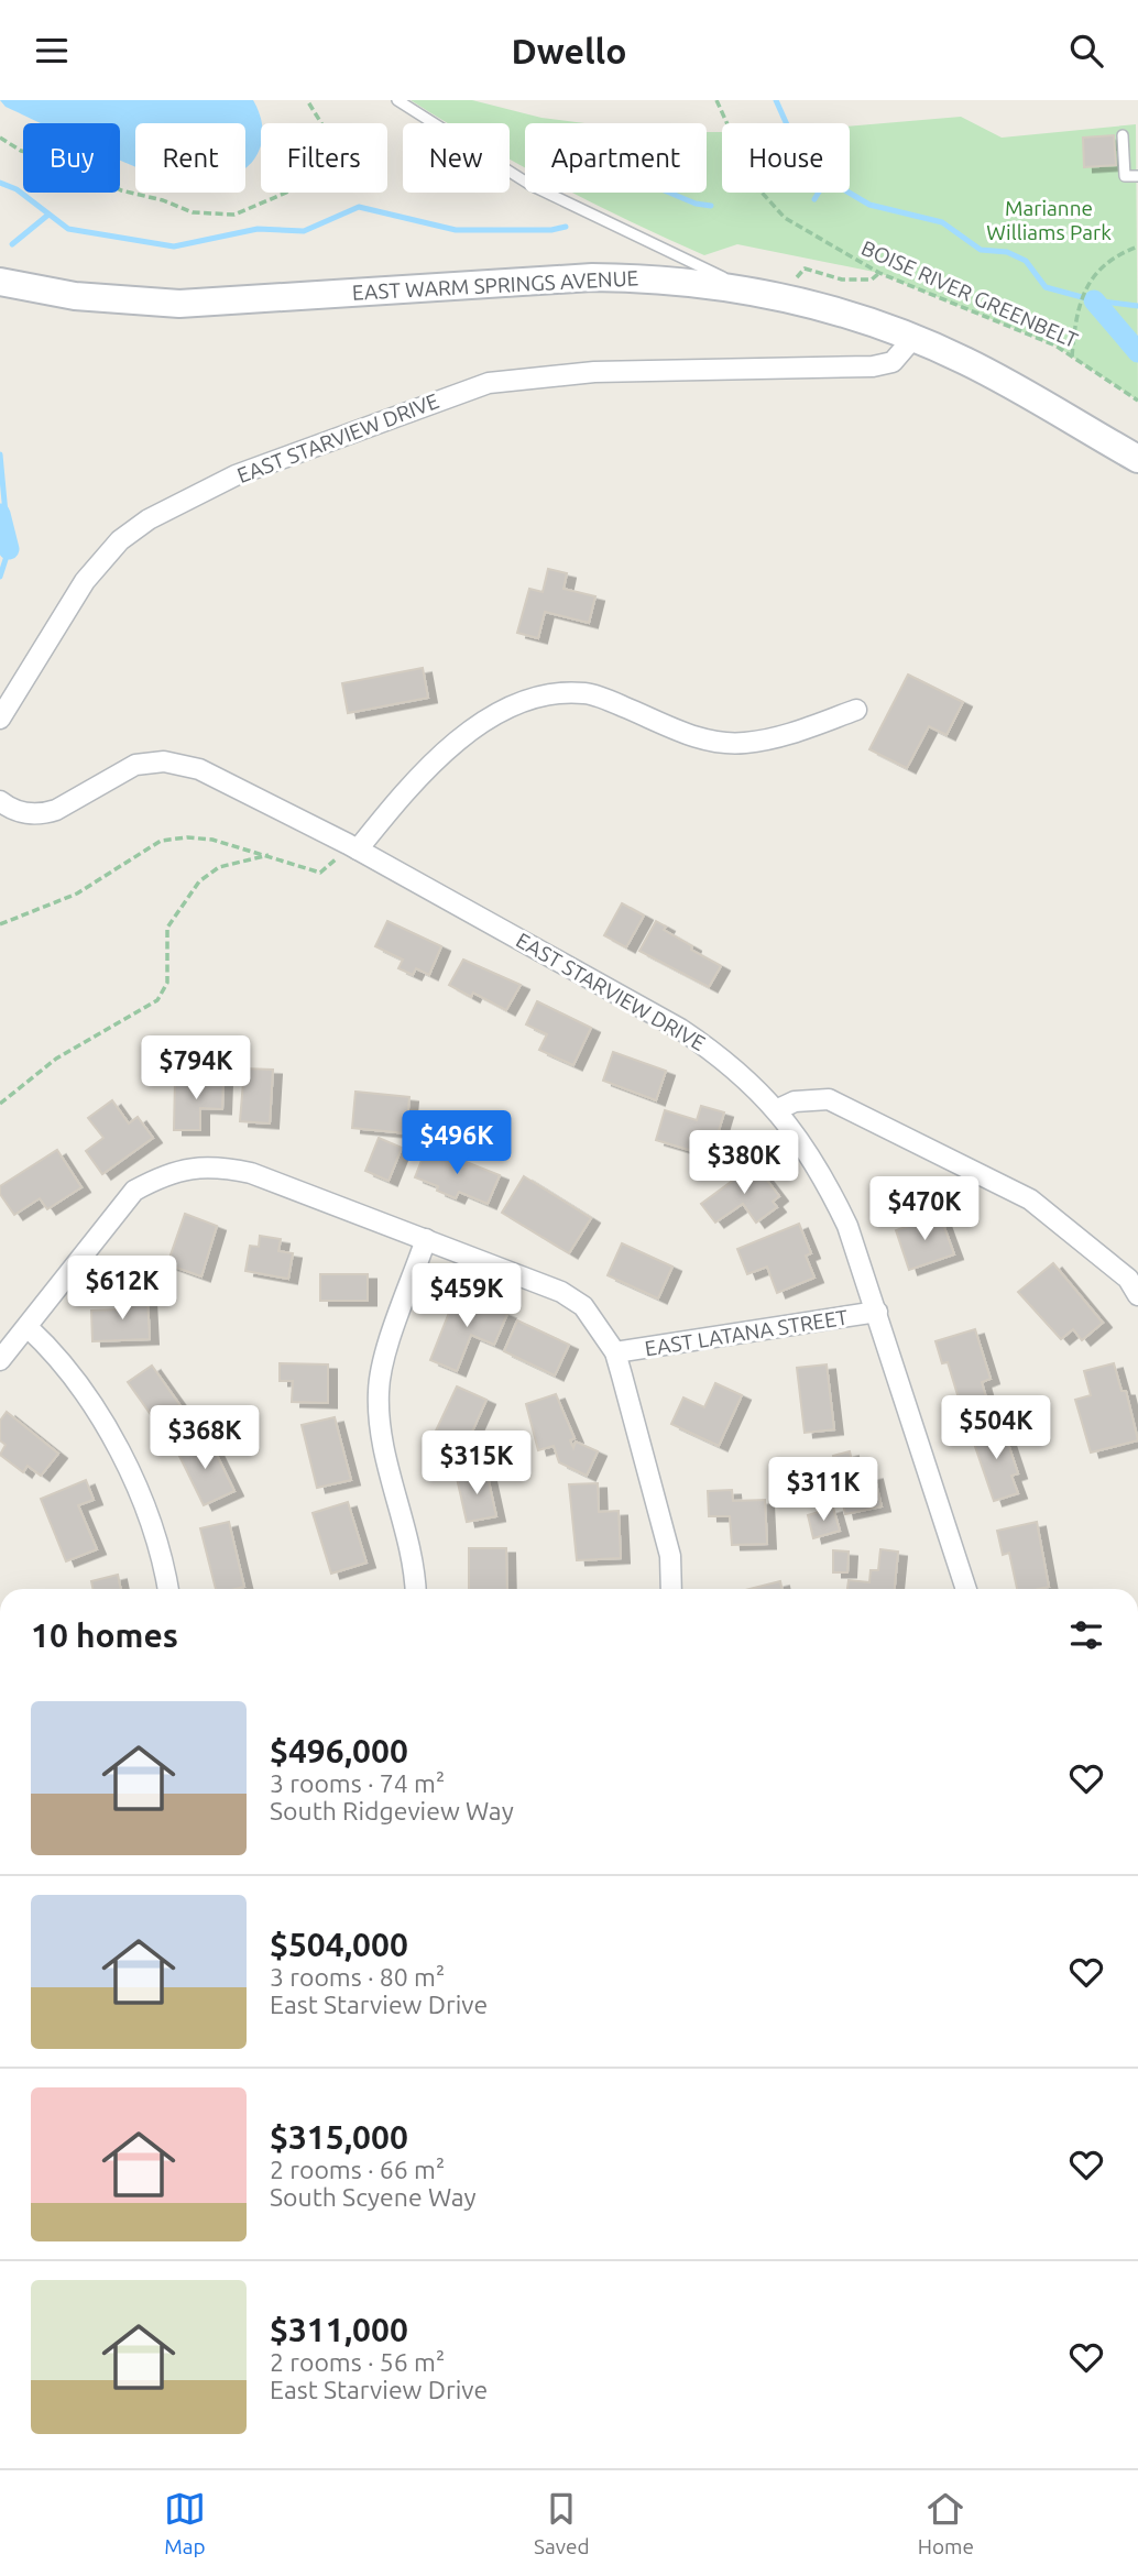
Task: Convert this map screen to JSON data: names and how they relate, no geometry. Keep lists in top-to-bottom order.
{
  "streets": {
    "street": ["EAST WARM SPRINGS AVENUE", "EAST STARVIEW DRIVE", "EAST LATANA STREET"],
    "path": ["BOISE RIVER GREENBELT"]
  },
  "crossings": [
    ["EAST WARM SPRINGS AVENUE", "EAST STARVIEW DRIVE"],
    ["EAST STARVIEW DRIVE", "EAST LATANA STREET"]
  ],
  "parks": ["Marianne Williams Park"],
  "page": {
    "header": "Dwello",
    "chip": [
      "Buy",
      "Rent",
      "Filters",
      "New",
      "Apartment",
      "House"
    ],
    "price": [
      "$794K",
      "$496K",
      "$380K",
      "$470K",
      "$612K",
      "$459K",
      "$504K",
      "$368K",
      "$315K",
      "$311K"
    ],
    "heading": "10 homes",
    "list": [
      {
        "name": "$496,000",
        "note": "3 rooms · 74 m² · South Ridgeview Way"
      },
      {
        "name": "$504,000",
        "note": "3 rooms · 80 m² · East Starview Drive"
      },
      {
        "name": "$315,000",
        "note": "2 rooms · 66 m² · South Scyene Way"
      },
      {
        "name": "$311,000",
        "note": "2 rooms · 56 m² · East Starview Drive"
      }
    ],
    "tabs": ["Map", "Saved", "Home"]
  }
}
